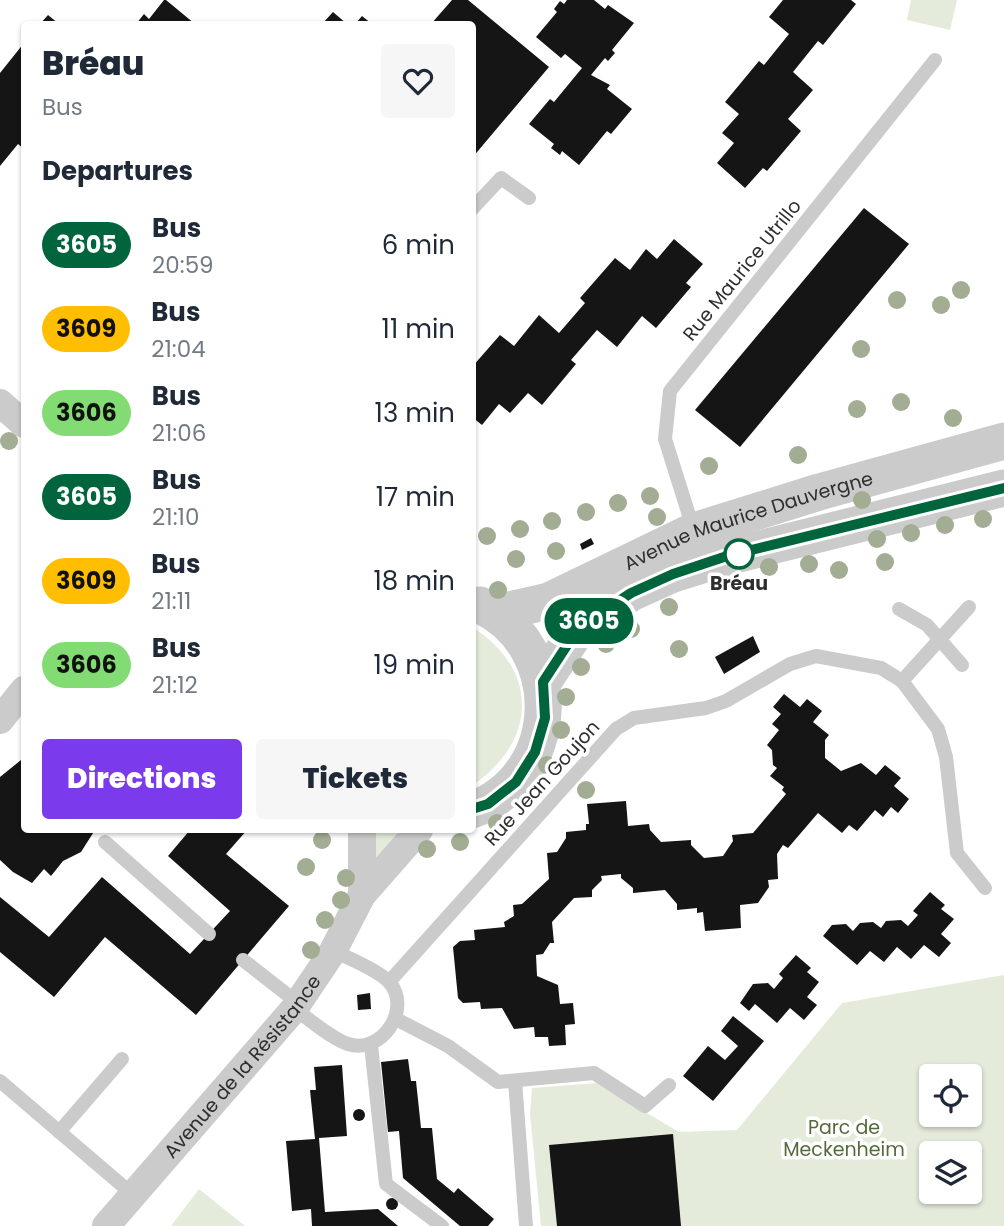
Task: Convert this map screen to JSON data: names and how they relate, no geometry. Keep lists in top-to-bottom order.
{
  "streets": {
    "street": ["Avenue Maurice Dauvergne", "Avenue de la Résistance"],
    "lane": ["Rue Maurice Utrillo", "Rue Jean Goujon"]
  },
  "crossings": [
    ["Rue Maurice Utrillo", "Avenue Maurice Dauvergne"],
    ["Rue Jean Goujon", "Avenue de la Résistance"]
  ],
  "parks": ["Parc de Meckenheim"],
  "places": ["Bréau"],
  "lines": ["bus line 3605"],
  "page": {
    "on_map": "3605",
    "heading": [
      ["Bréau", "Bus"],
      "Departures"
    ],
    "list": [
      {
        "mark": "3605",
        "name": "Bus",
        "note": "20:59",
        "value": "6 min"
      },
      {
        "mark": "3609",
        "name": "Bus",
        "note": "21:04",
        "value": "11 min"
      },
      {
        "mark": "3606",
        "name": "Bus",
        "note": "21:06",
        "value": "13 min"
      },
      {
        "mark": "3605",
        "name": "Bus",
        "note": "21:10",
        "value": "17 min"
      },
      {
        "mark": "3609",
        "name": "Bus",
        "note": "21:11",
        "value": "18 min"
      },
      {
        "mark": "3606",
        "name": "Bus",
        "note": "21:12",
        "value": "19 min"
      }
    ],
    "buttons": ["Directions", "Tickets"]
  }
}
